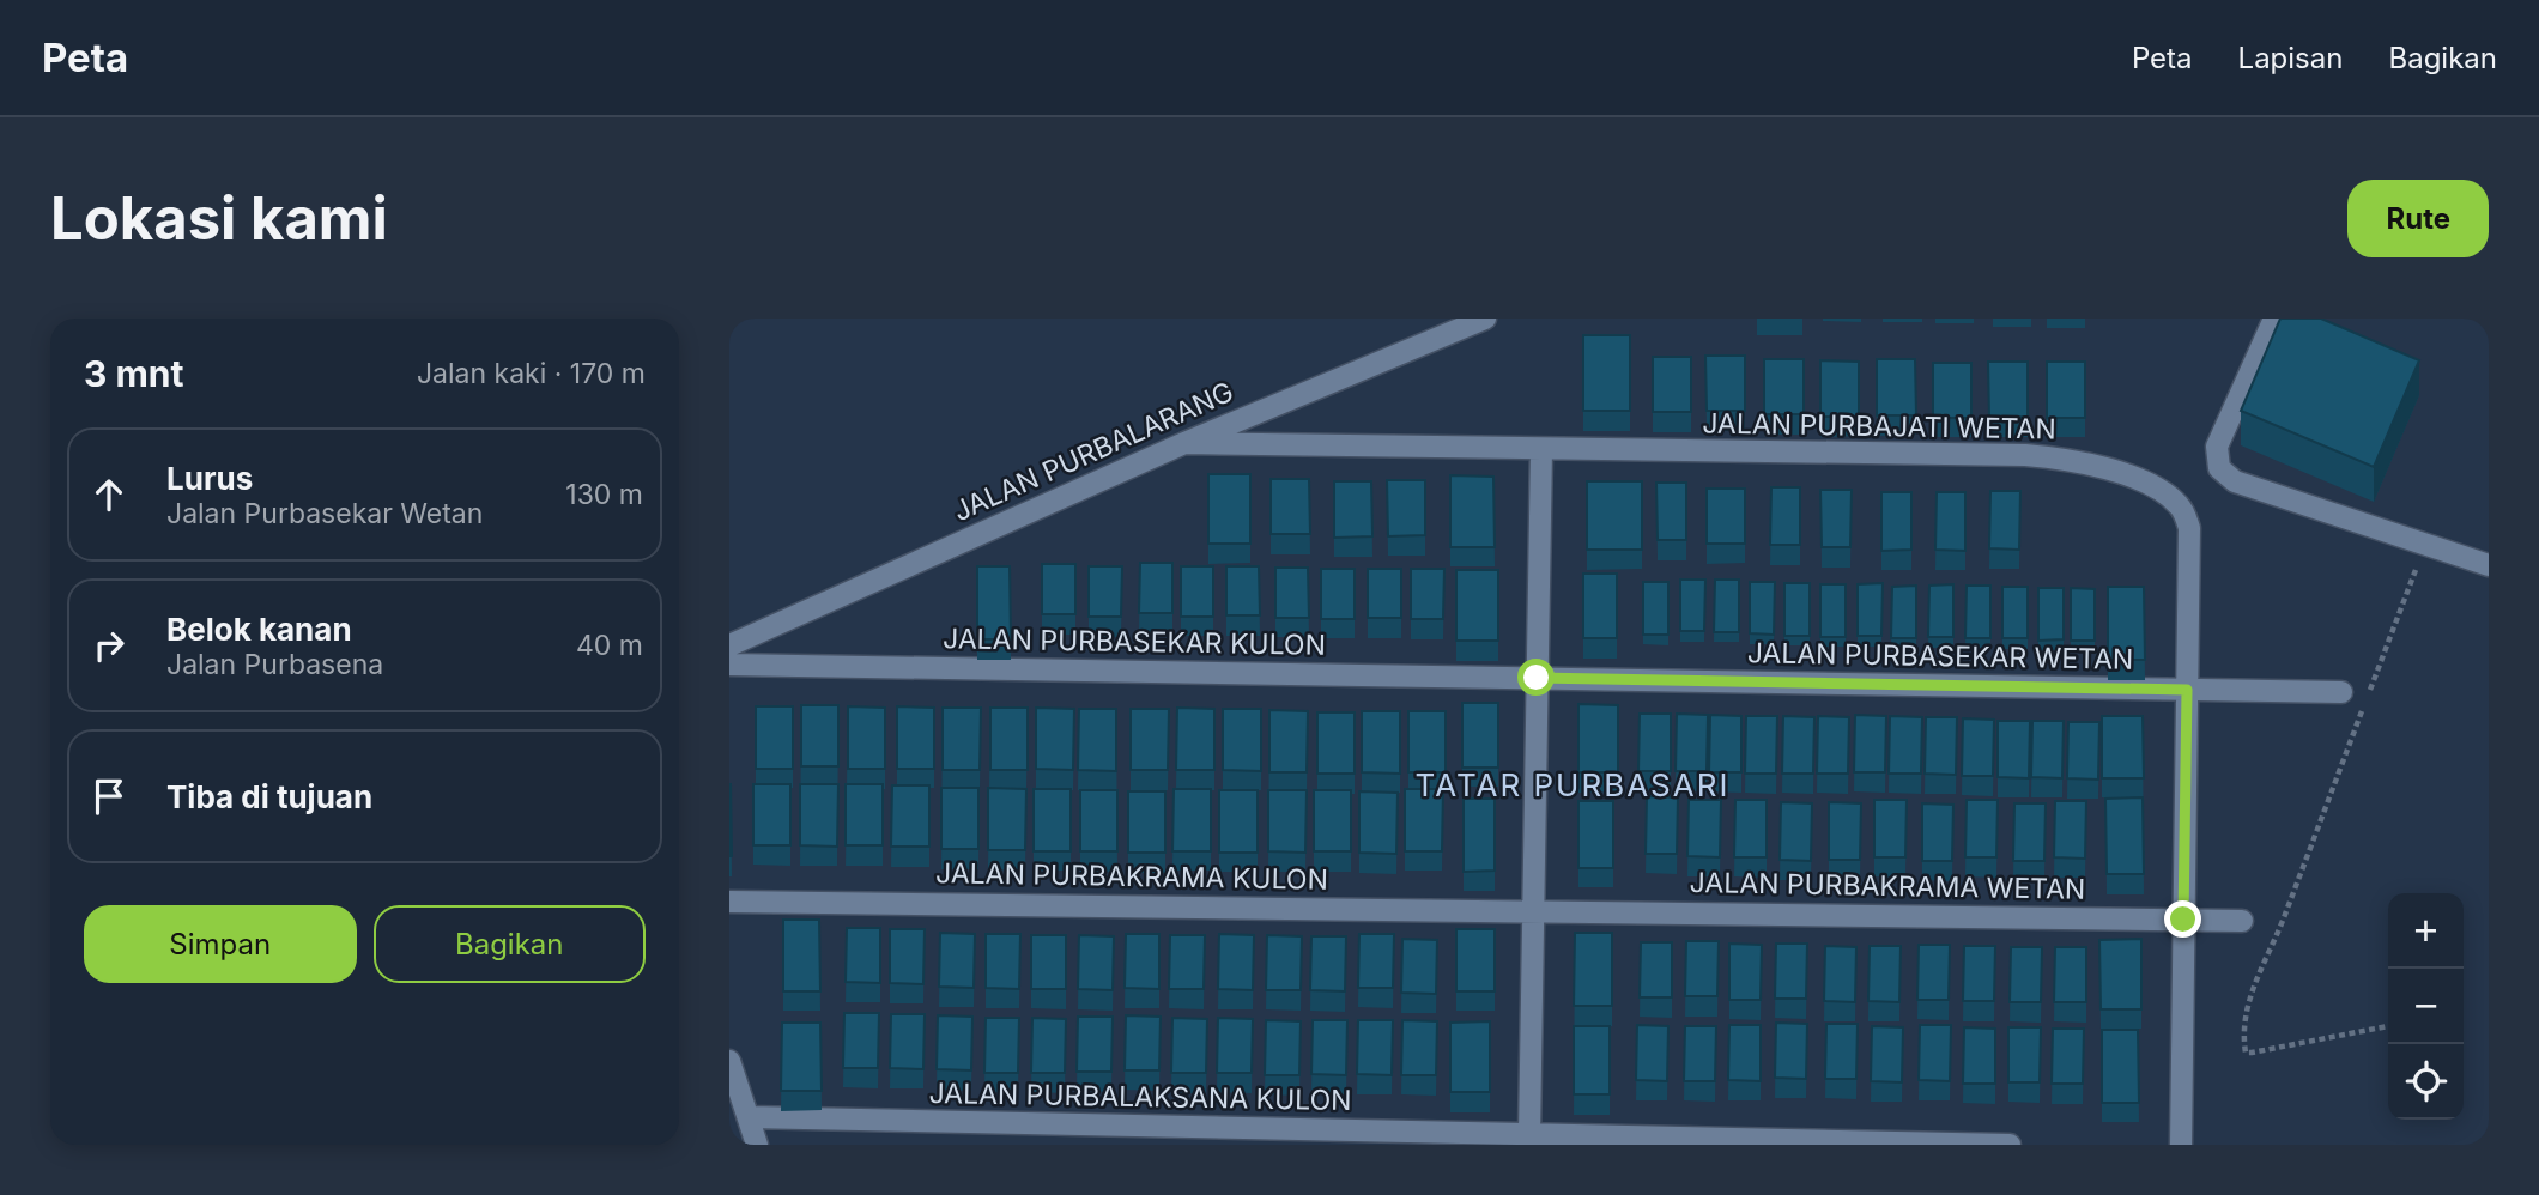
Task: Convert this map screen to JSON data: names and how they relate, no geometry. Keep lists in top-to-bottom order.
{
  "streets": {
    "street": [
      "JALAN PURBAJATI WETAN",
      "JALAN PURBALARANG",
      "JALAN PURBASEKAR KULON",
      "JALAN PURBASEKAR WETAN",
      "JALAN PURBAKRAMA KULON",
      "JALAN PURBAKRAMA WETAN",
      "JALAN PURBALAKSANA KULON"
    ]
  },
  "crossings": [
    ["JALAN PURBAJATI WETAN", "JALAN PURBALARANG"],
    ["JALAN PURBAJATI WETAN", "JALAN PURBASEKAR WETAN"],
    ["JALAN PURBASEKAR KULON", "JALAN PURBASEKAR WETAN"],
    ["JALAN PURBAKRAMA KULON", "JALAN PURBAKRAMA WETAN"]
  ],
  "districts": ["TATAR PURBASARI"],
  "page": {
    "header": "Peta",
    "nav": ["Peta", "Lapisan", "Bagikan"],
    "buttons": [
      "Rute",
      ["Simpan", "Bagikan"]
    ],
    "title": "Lokasi kami",
    "heading": ["3 mnt", "Jalan kaki · 170 m"],
    "list": [
      ["Lurus", "Jalan Purbasekar Wetan", "130 m"],
      ["Belok kanan", "Jalan Purbasena", "40 m"],
      "Tiba di tujuan"
    ],
    "map_buttons": ["+", "−"]
  }
}
